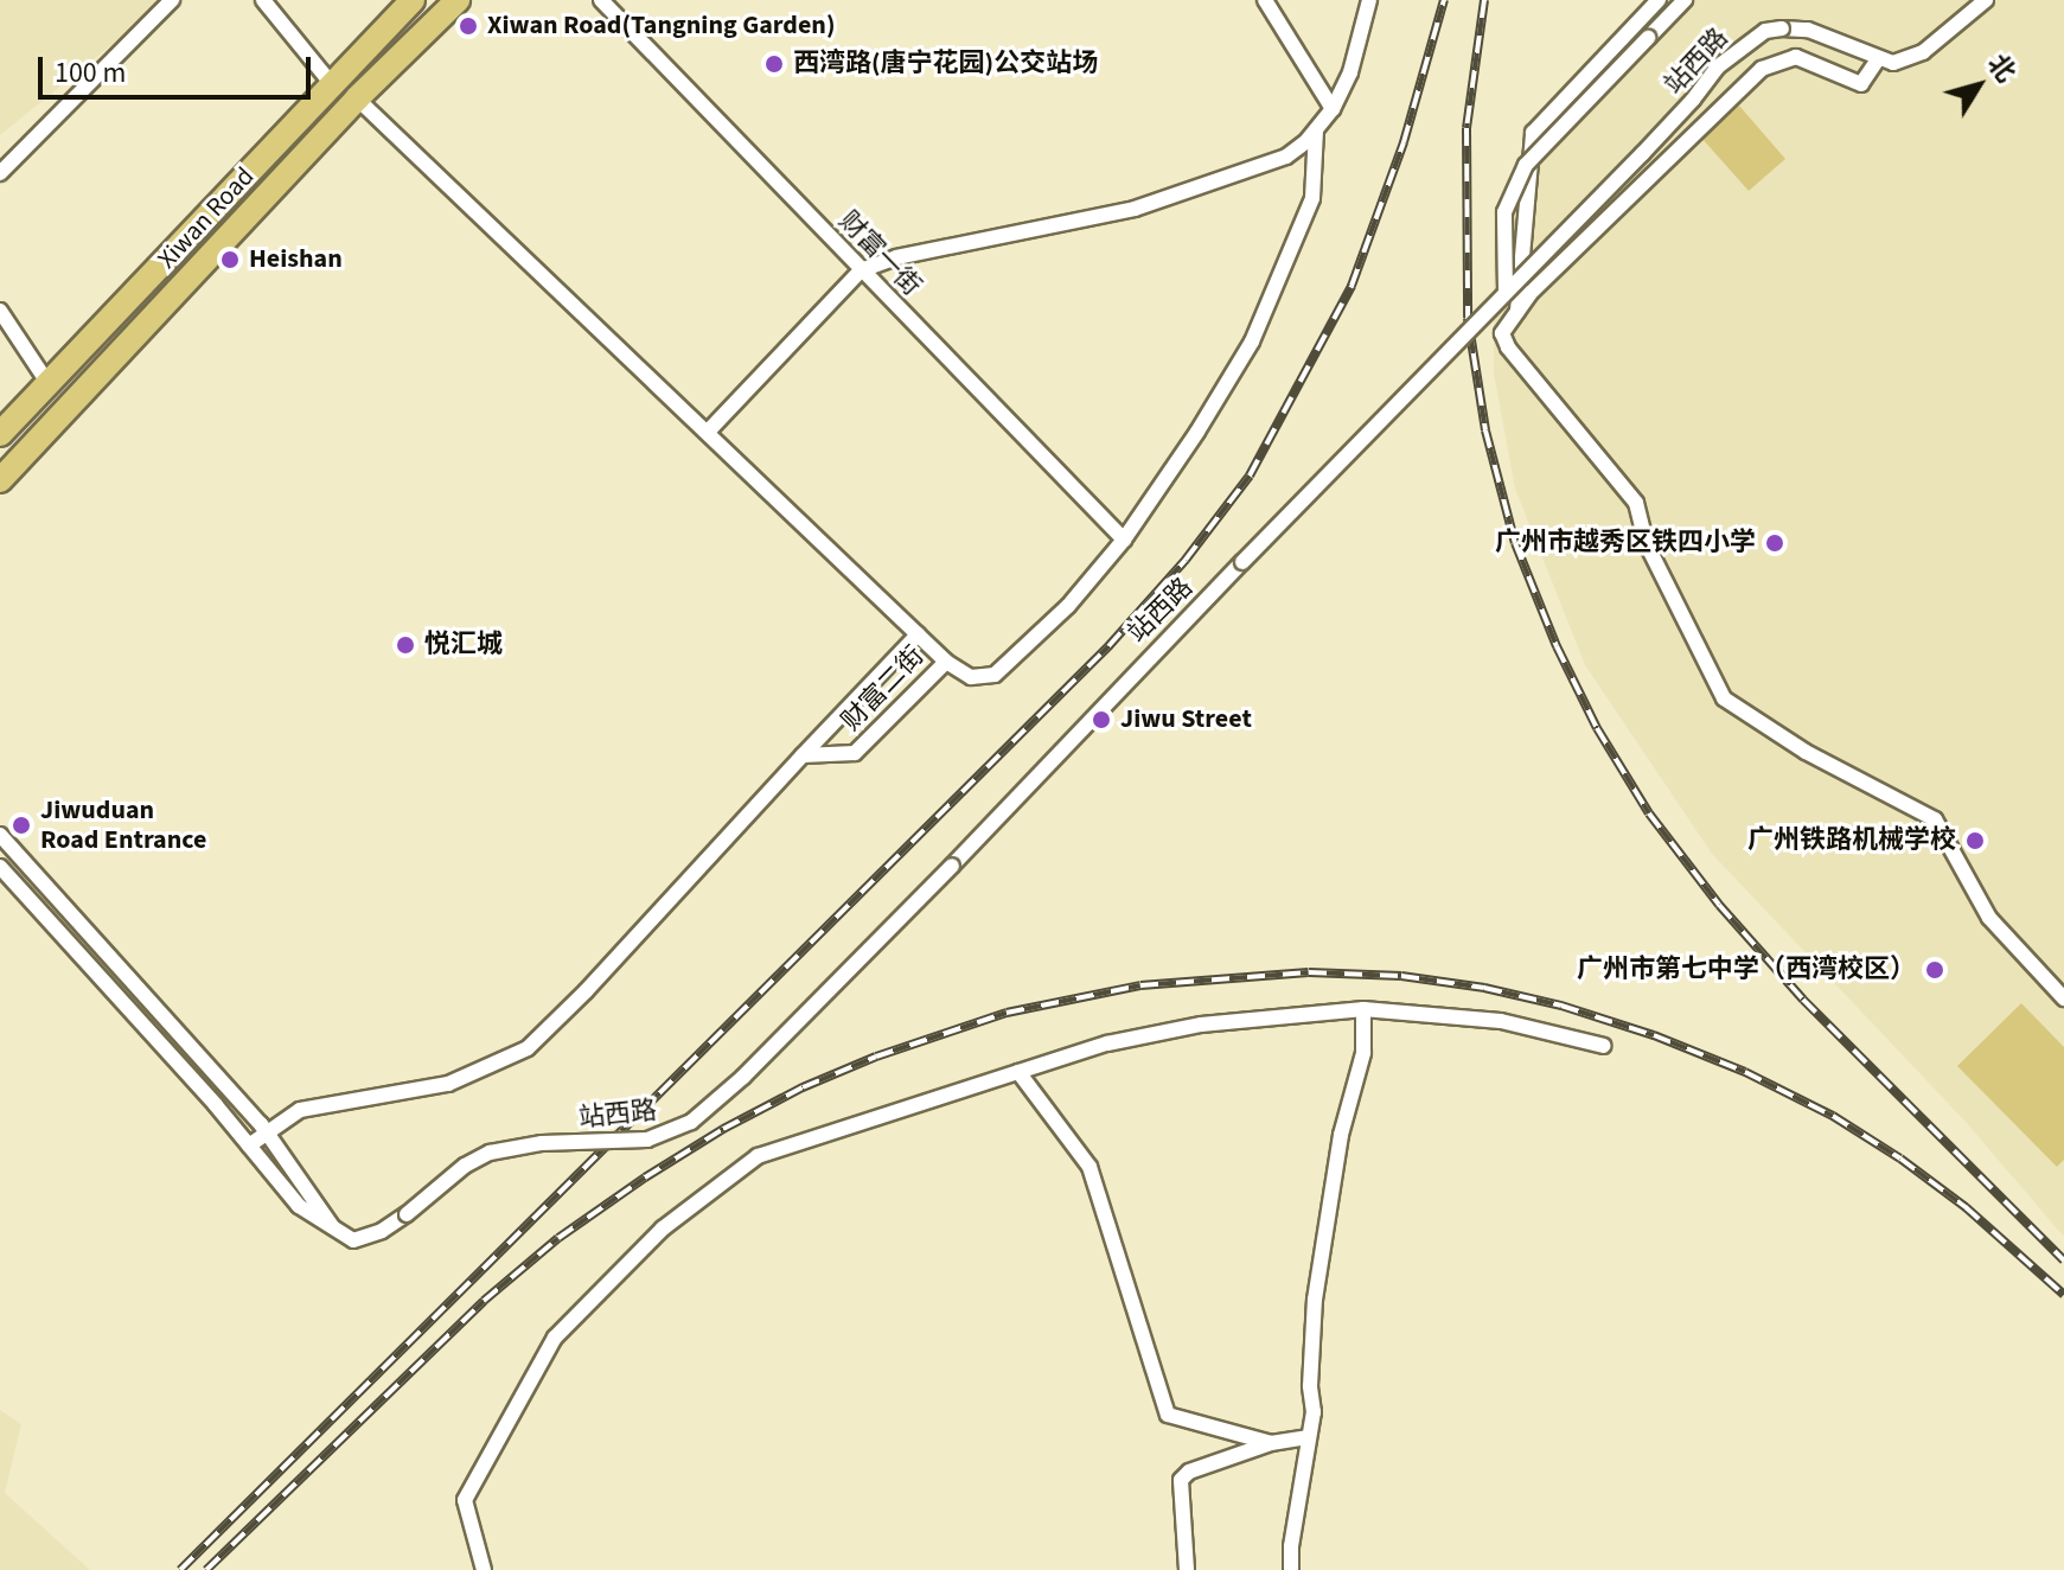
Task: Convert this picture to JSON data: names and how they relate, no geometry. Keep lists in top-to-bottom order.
{
  "streets": {
    "main road": ["Xiwan Road"],
    "street": ["站西路", "财富一街", "财富二街"]
  },
  "crossings": [
    ["Xiwan Road", "财富二街"]
  ],
  "places": [
    "Xiwan Road(Tangning Garden)",
    "西湾路(唐宁花园)公交站场",
    "Heishan",
    "广州市越秀区铁四小学",
    "悦汇城",
    "Jiwu Street",
    "Jiwuduan Road Entrance",
    "广州铁路机械学校",
    "广州市第七中学（西湾校区）"
  ],
  "scale_bar": "100 m",
  "north": "top right"
}
